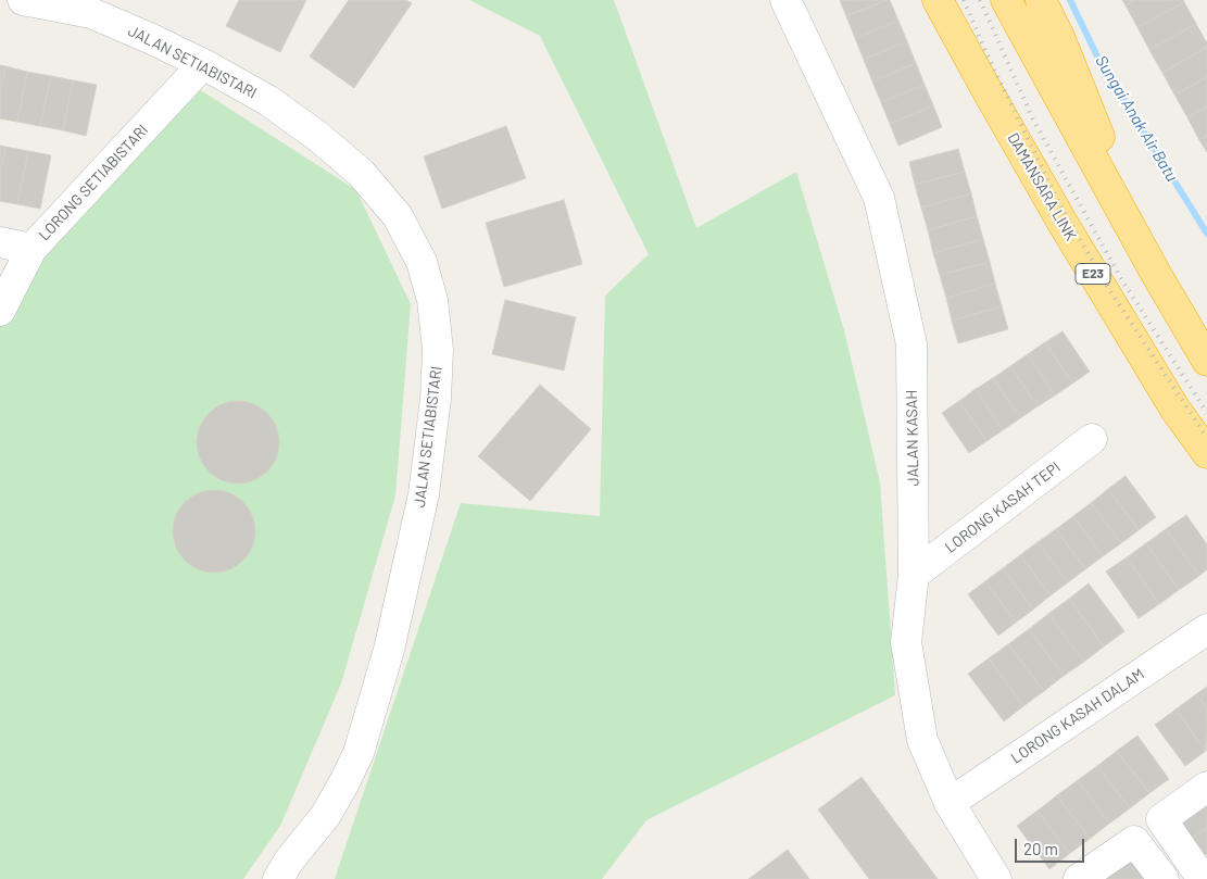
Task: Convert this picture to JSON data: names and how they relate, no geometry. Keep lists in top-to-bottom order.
{
  "streets": {
    "highway": ["DAMANSARA LINK", "E23"],
    "street": [
      "JALAN SETIABISTARI",
      "LORONG SETIABISTARI",
      "JALAN KASAH",
      "LORONG KASAH TEPI",
      "LORONG KASAH DALAM"
    ]
  },
  "crossings": [
    ["JALAN SETIABISTARI", "LORONG SETIABISTARI"],
    ["JALAN KASAH", "LORONG KASAH TEPI"],
    ["JALAN KASAH", "LORONG KASAH DALAM"]
  ],
  "water": ["Sungai Anak Air Batu"],
  "scale_bar": "20 m"
}
